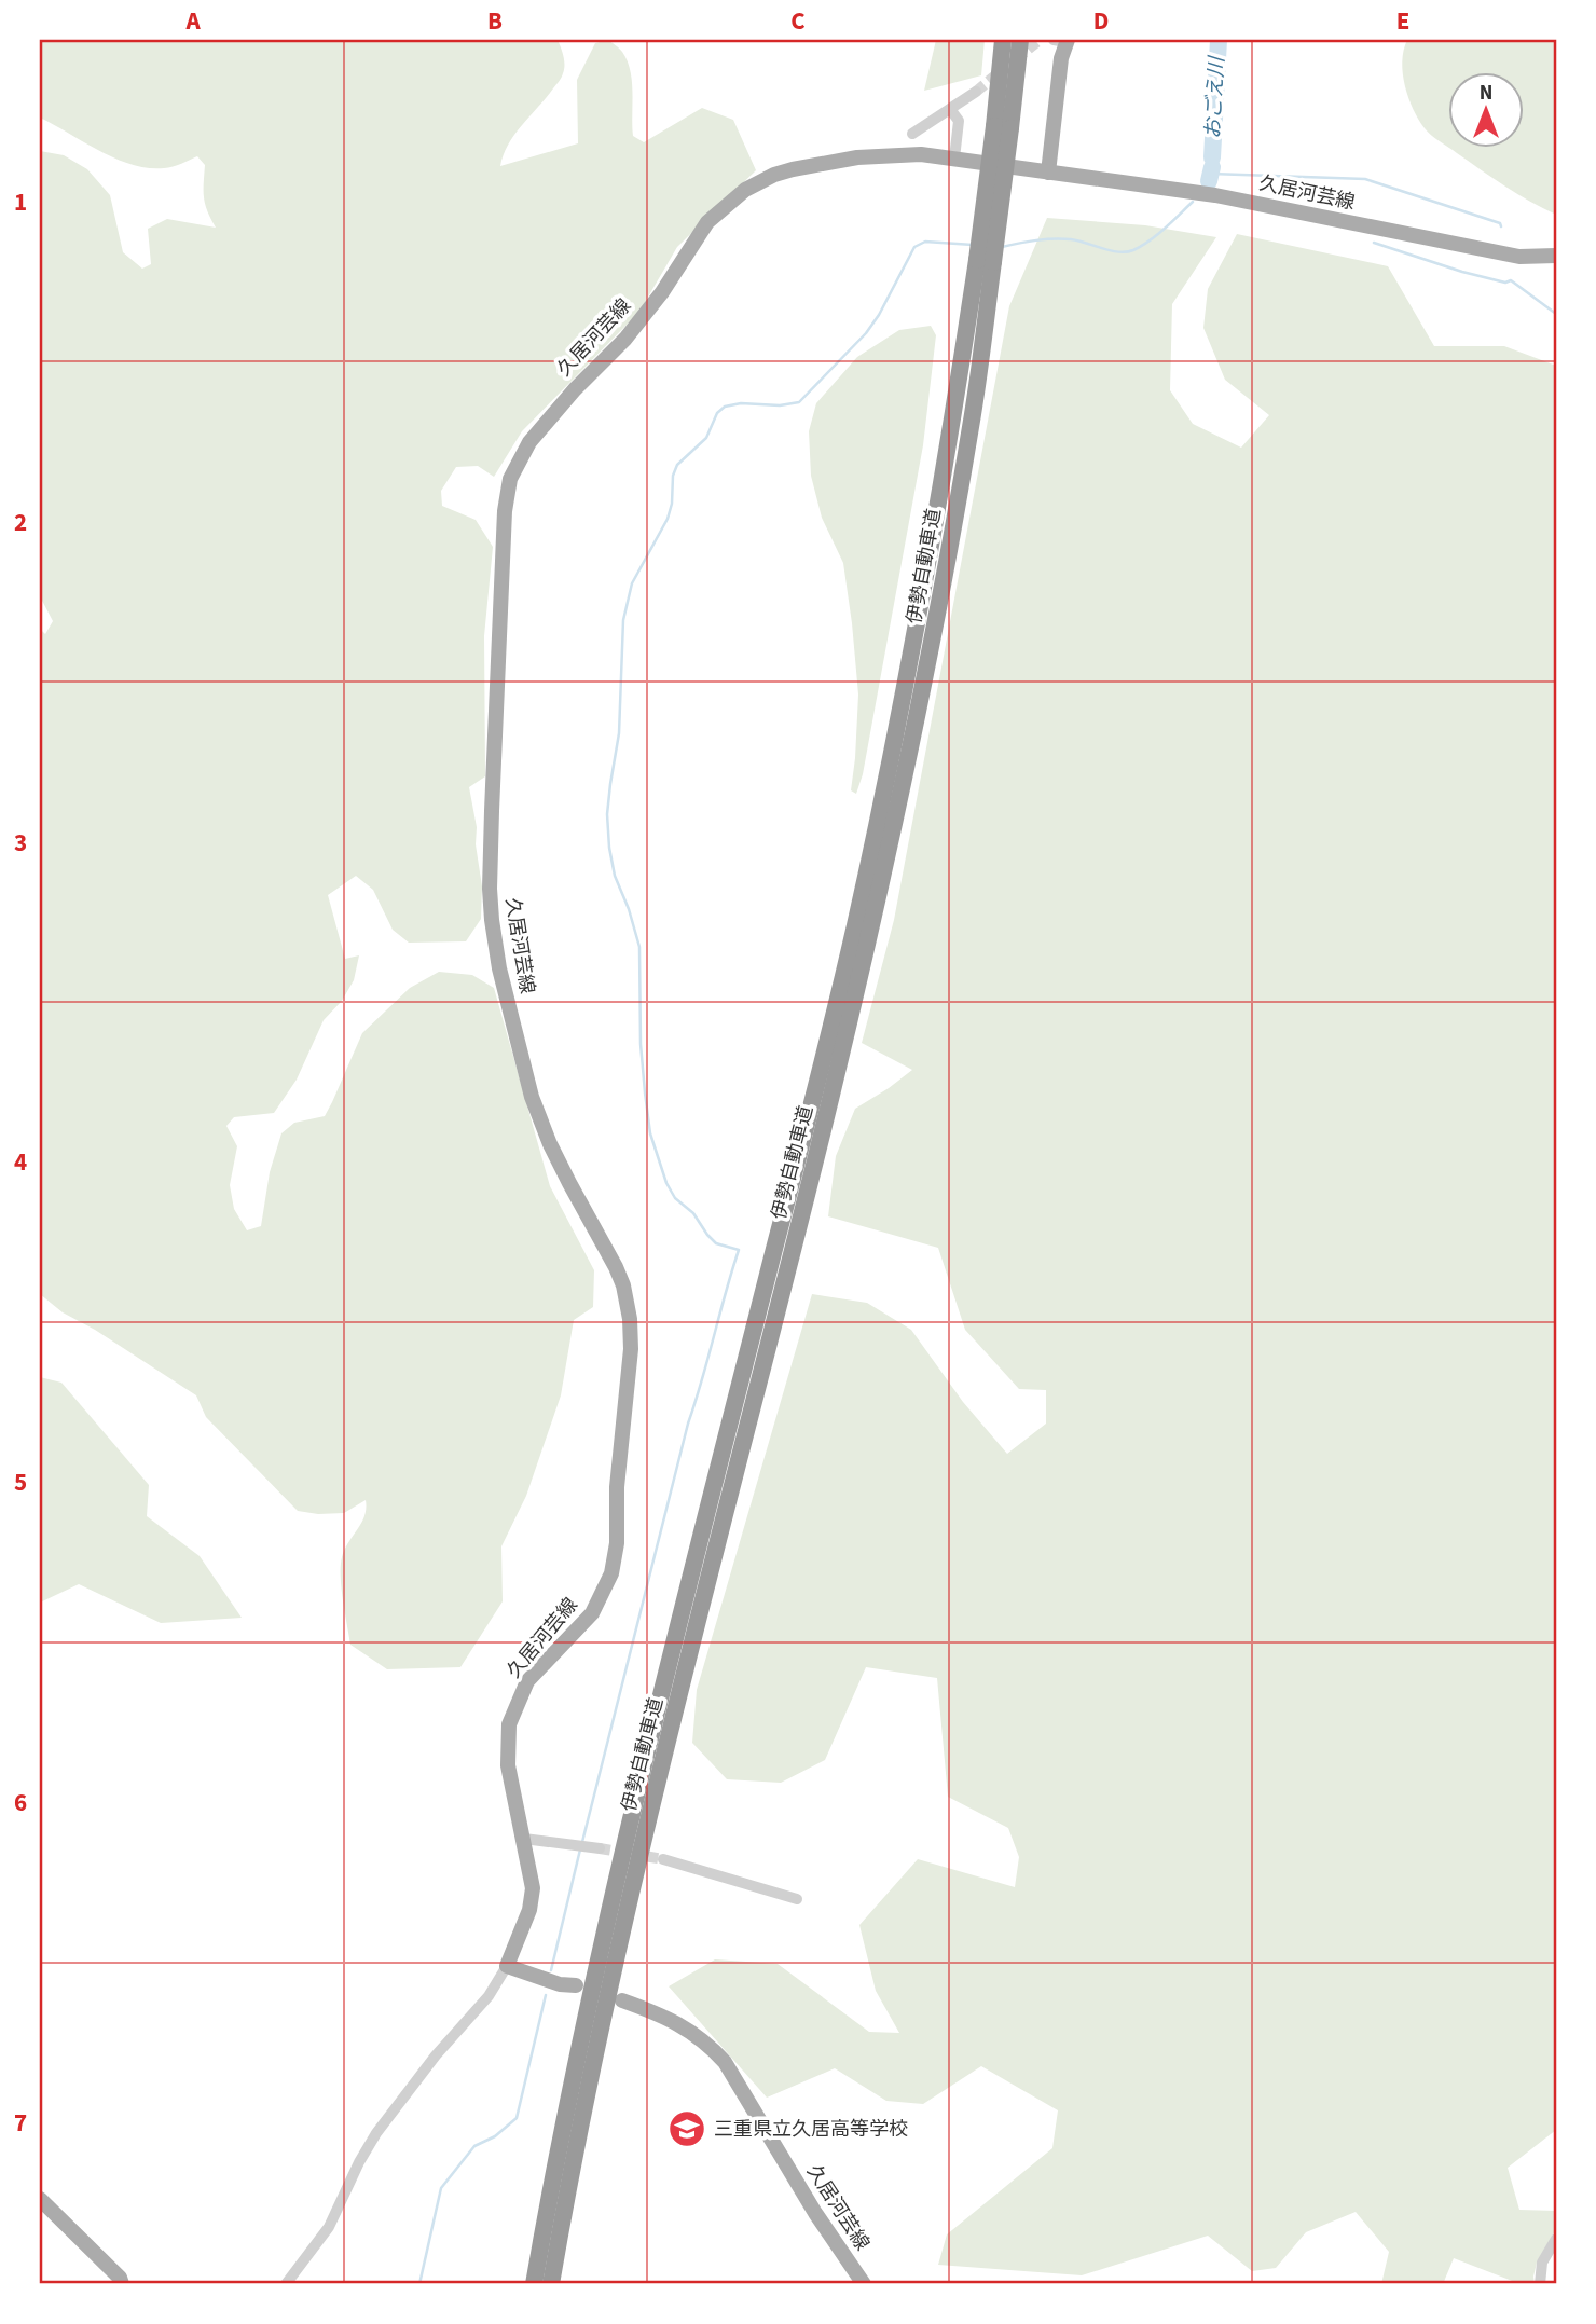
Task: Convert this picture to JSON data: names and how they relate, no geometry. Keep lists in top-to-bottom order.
{
  "streets": {
    "highway": ["伊勢自動車道"],
    "main road": ["久居河芸線"]
  },
  "water": ["おごえ川"],
  "places": {
    "school or university": ["三重県立久居高等学校"]
  },
  "north": "top",
  "grid": {
    "columns": [
      "A",
      "B",
      "C",
      "D",
      "E"
    ],
    "rows": [
      "1",
      "2",
      "3",
      "4",
      "5",
      "6",
      "7"
    ]
  }
}
